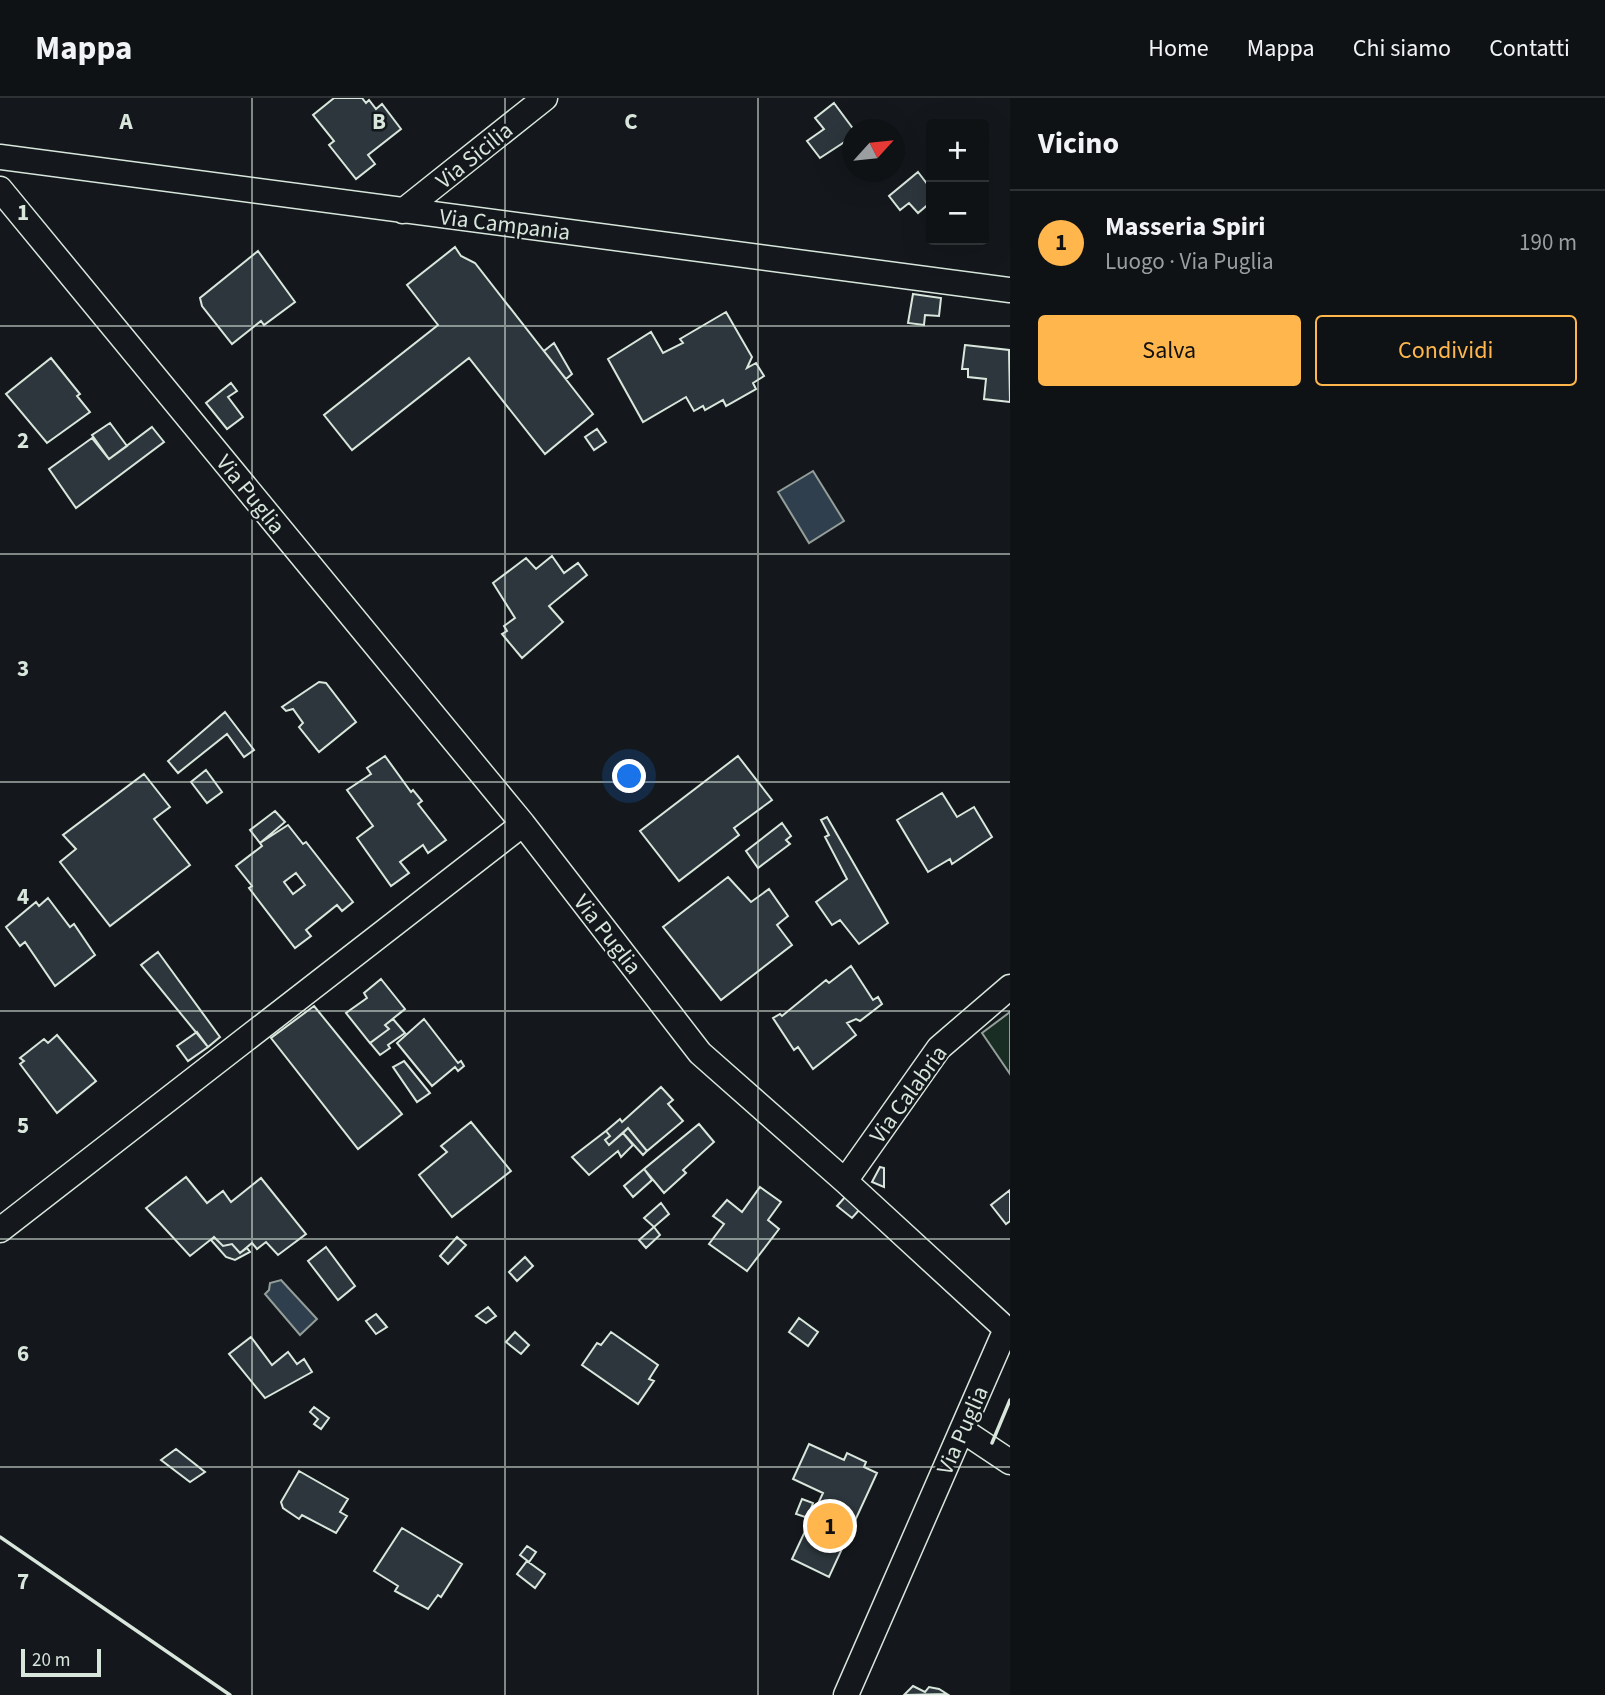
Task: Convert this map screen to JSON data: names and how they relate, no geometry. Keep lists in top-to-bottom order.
{
  "streets": {
    "street": [
      "Via Sicilia",
      "Via Campania",
      "Via Puglia",
      "Via Calabria"
    ]
  },
  "crossings": [
    ["Via Sicilia", "Via Campania"],
    ["Via Puglia", "Via Calabria"]
  ],
  "scale_bar": "20 m",
  "north": "top right",
  "page": {
    "header": "Mappa",
    "nav": [
      "Home",
      "Mappa",
      "Chi siamo",
      "Contatti"
    ],
    "heading": "Vicino",
    "map_buttons": ["+", "−"],
    "list": [
      {
        "mark": "1",
        "name": "Masseria Spiri",
        "note": "Luogo · Via Puglia",
        "value": "190 m"
      }
    ],
    "buttons": ["Salva", "Condividi"],
    "pins": "1",
    "scale": "20 m"
  },
  "grid": {
    "columns": ["A", "B", "C"],
    "rows": [
      "1",
      "2",
      "3",
      "4",
      "5",
      "6",
      "7"
    ]
  }
}
